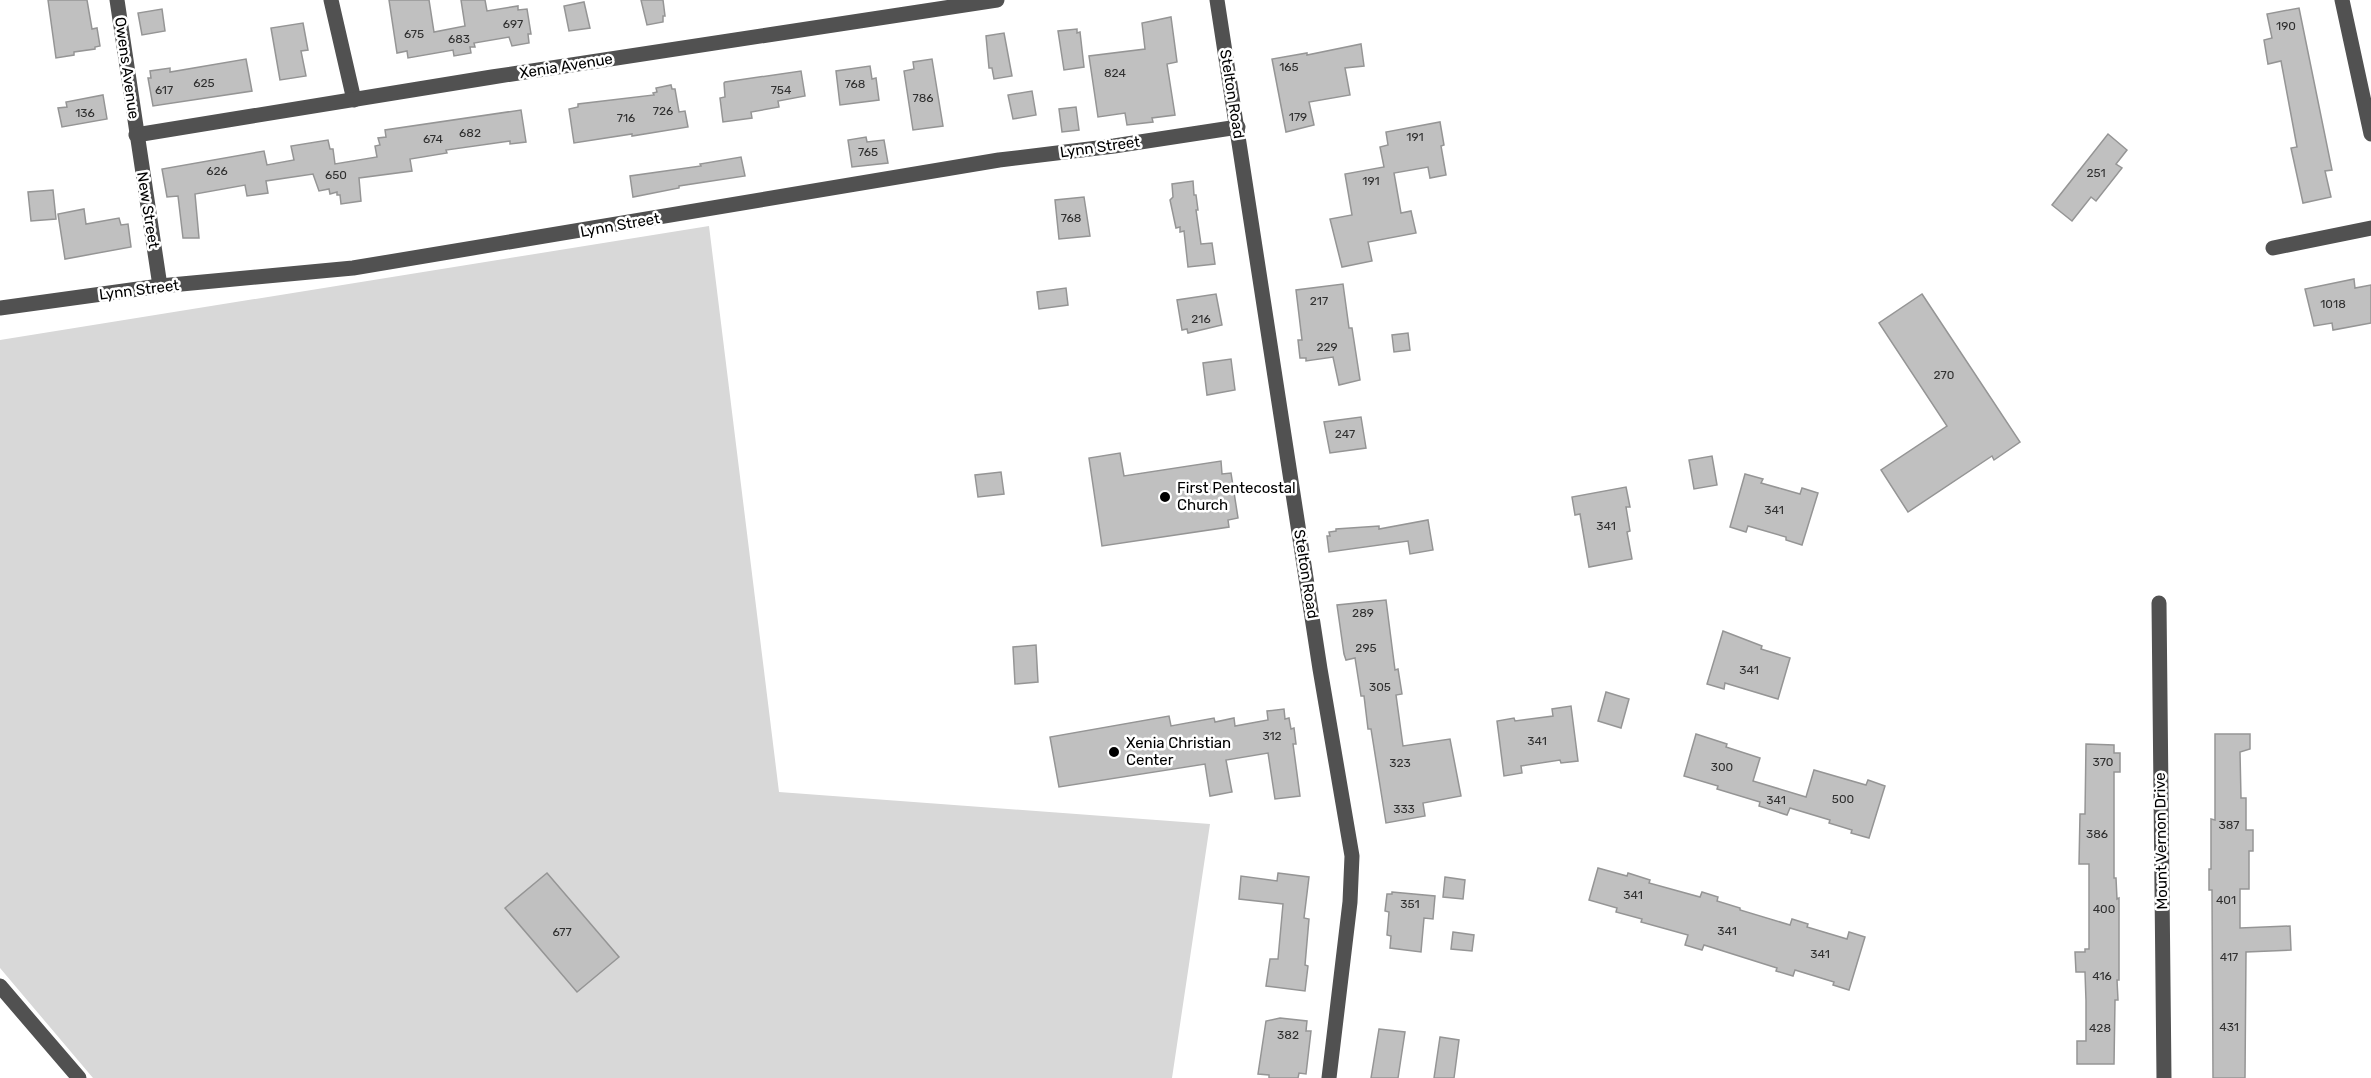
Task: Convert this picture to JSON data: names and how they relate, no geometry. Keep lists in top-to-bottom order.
{
  "streets": {
    "street": [
      "Xenia Avenue",
      "Owens Avenue",
      "Stelton Road",
      "Lynn Street",
      "New Street",
      "Mount Vernon Drive"
    ]
  },
  "crossings": [
    ["Xenia Avenue", "Owens Avenue"],
    ["Xenia Avenue", "New Street"],
    ["Owens Avenue", "New Street"],
    ["Stelton Road", "Lynn Street"],
    ["Lynn Street", "New Street"]
  ],
  "places": ["First Pentecostal Church", "Xenia Christian Center"],
  "house_numbers": [
    "697",
    "190",
    "675",
    "683",
    "165",
    "824",
    "625",
    "768",
    "617",
    "754",
    "786",
    "726",
    "136",
    "179",
    "716",
    "682",
    "191",
    "674",
    "765",
    "626",
    "251",
    "650",
    "191",
    "768",
    "217",
    "1018",
    "216",
    "229",
    "270",
    "247",
    "341",
    "341",
    "289",
    "295",
    "341",
    "305",
    "312",
    "341",
    "370",
    "323",
    "300",
    "500",
    "341",
    "333",
    "387",
    "386",
    "341",
    "401",
    "351",
    "400",
    "341",
    "677",
    "341",
    "417",
    "416",
    "431",
    "428",
    "382"
  ]
}
